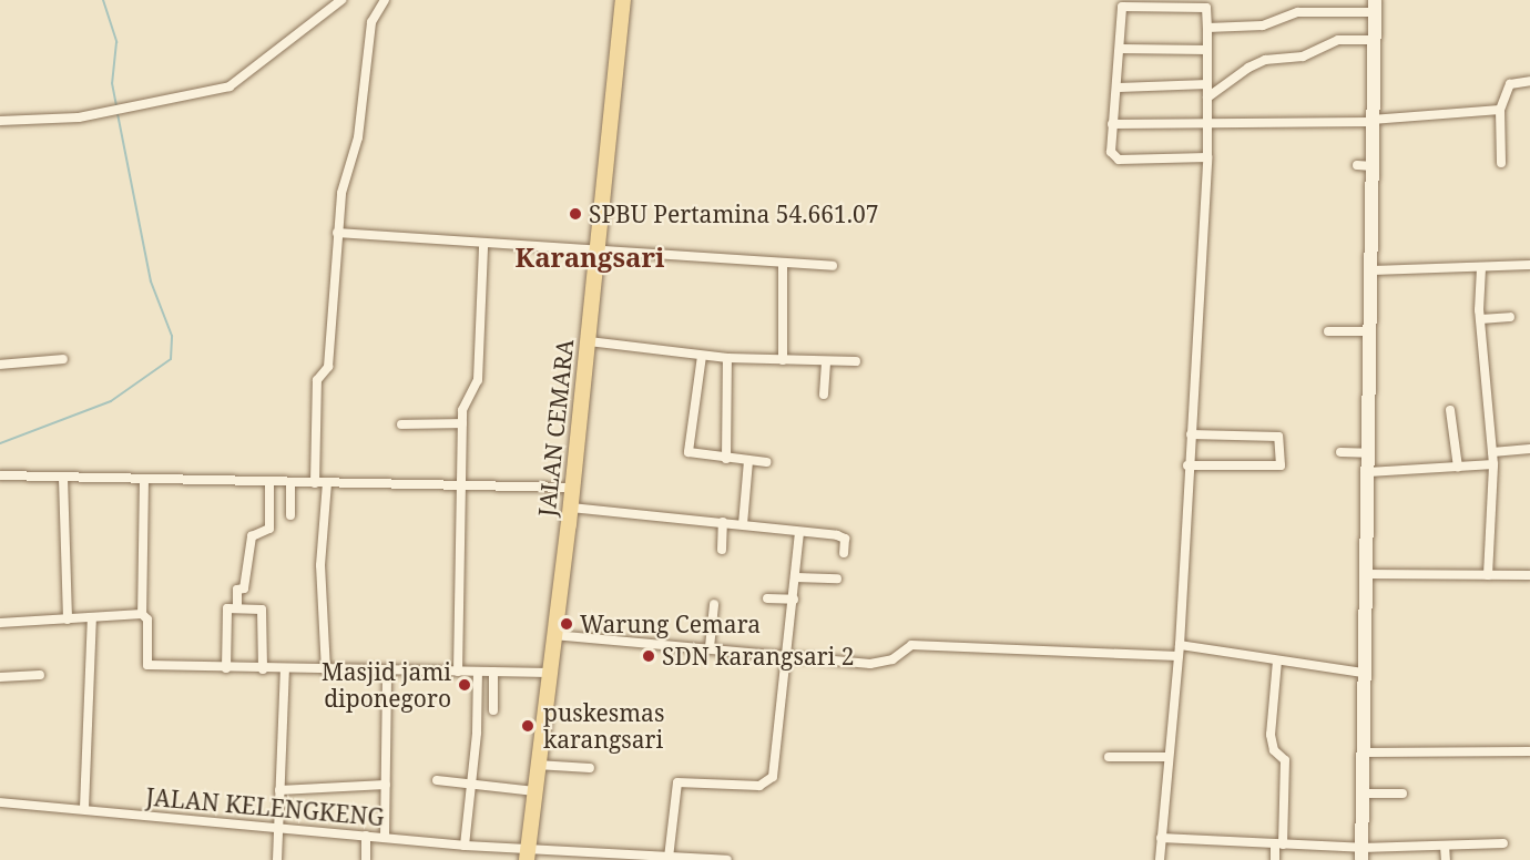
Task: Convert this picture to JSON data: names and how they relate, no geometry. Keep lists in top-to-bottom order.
{
  "streets": {
    "main road": ["JALAN CEMARA"],
    "street": ["JALAN KELENGKENG"]
  },
  "crossings": [
    ["JALAN CEMARA", "JALAN KELENGKENG"]
  ],
  "districts": ["Karangsari"],
  "places": [
    "SPBU Pertamina 54.661.07",
    "Warung Cemara",
    "SDN karangsari 2",
    "Masjid jami diponegoro",
    "puskesmas karangsari"
  ]
}
